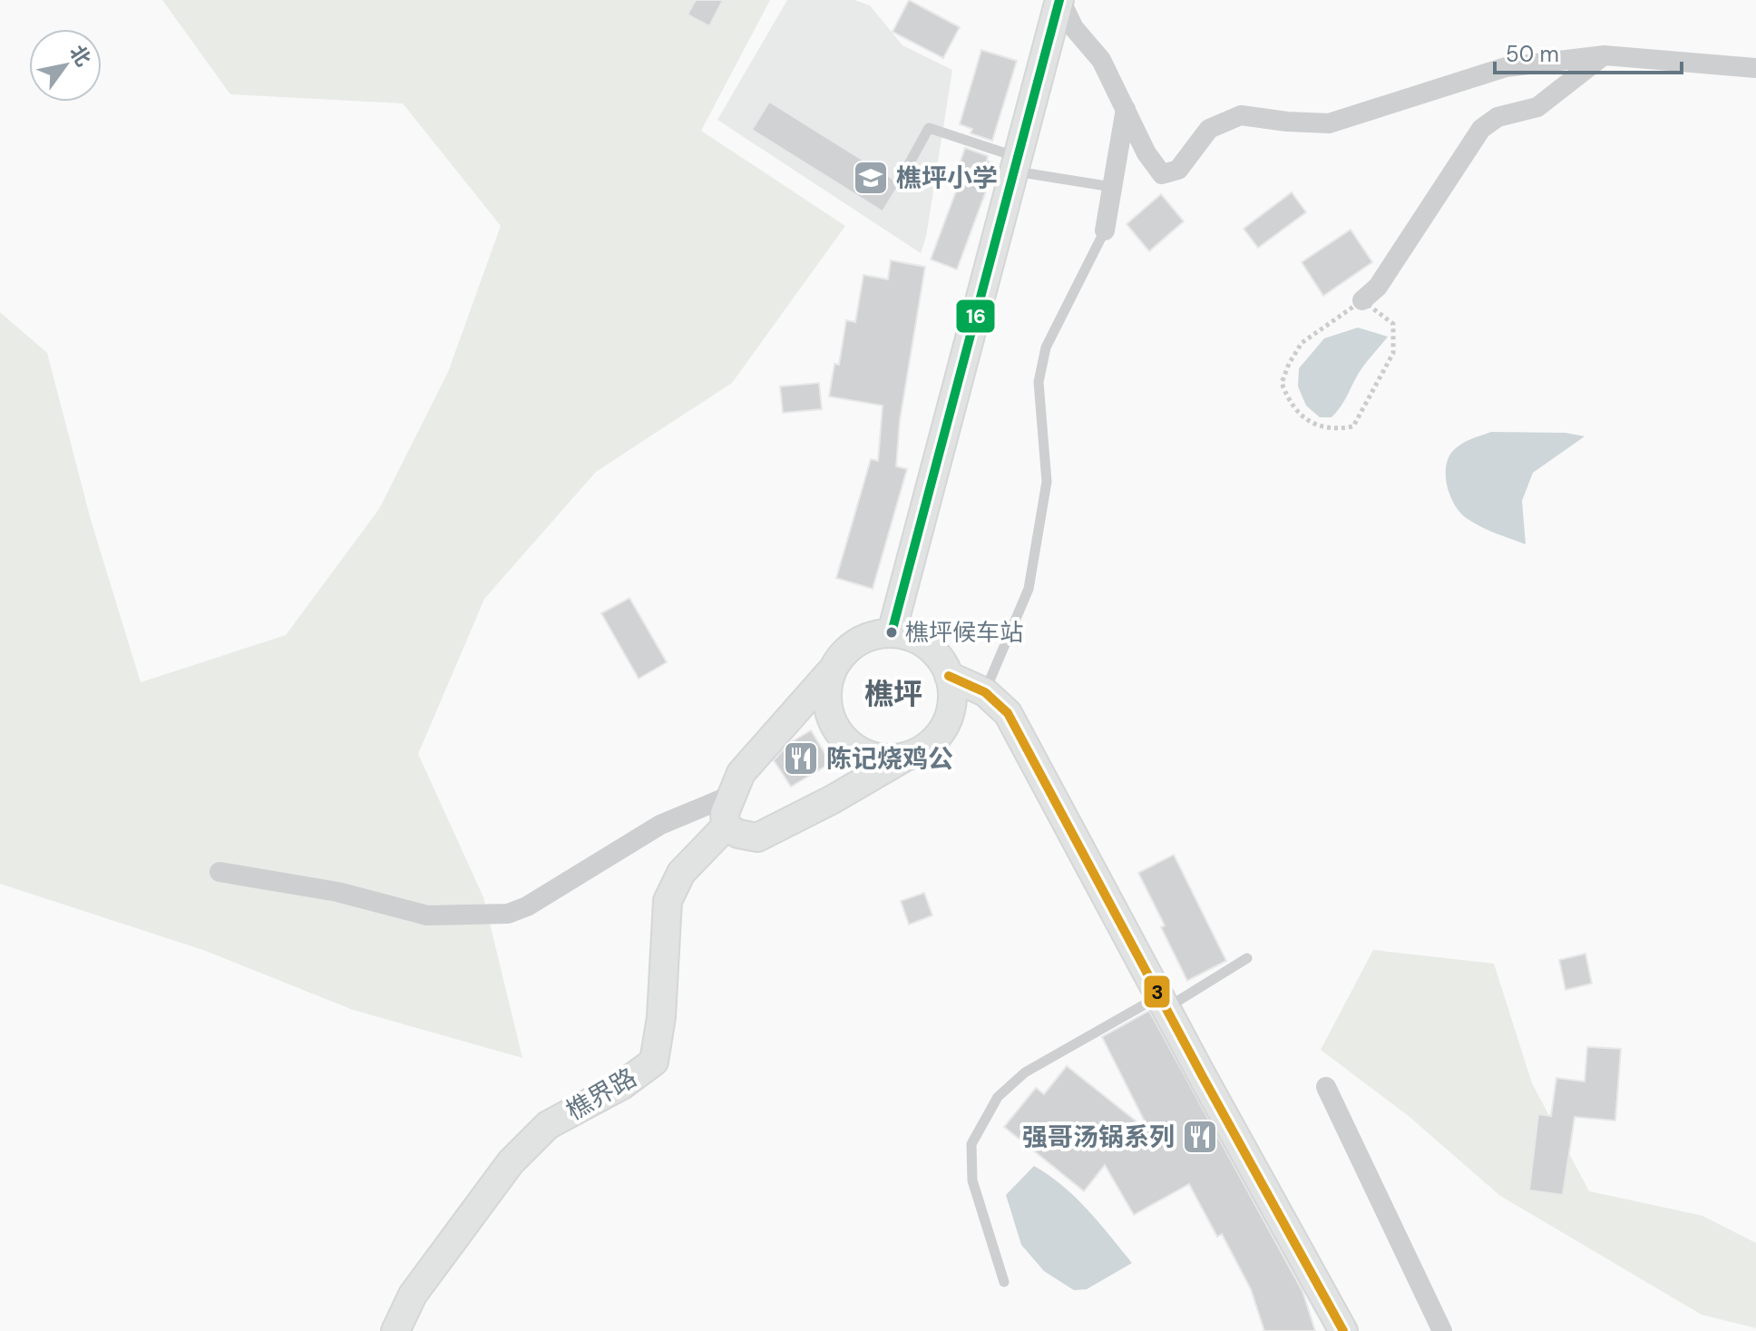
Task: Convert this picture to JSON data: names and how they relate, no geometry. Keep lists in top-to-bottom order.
{
  "streets": {
    "street": ["樵界路"]
  },
  "districts": ["樵坪"],
  "places": {
    "school or university": ["樵坪小学"],
    "other": ["樵坪候车站"],
    "restaurant": ["陈记烧鸡公", "强哥汤锅系列"]
  },
  "lines": ["transit line 16", "transit line 3"],
  "scale_bar": "50 m",
  "north": "top right"
}
